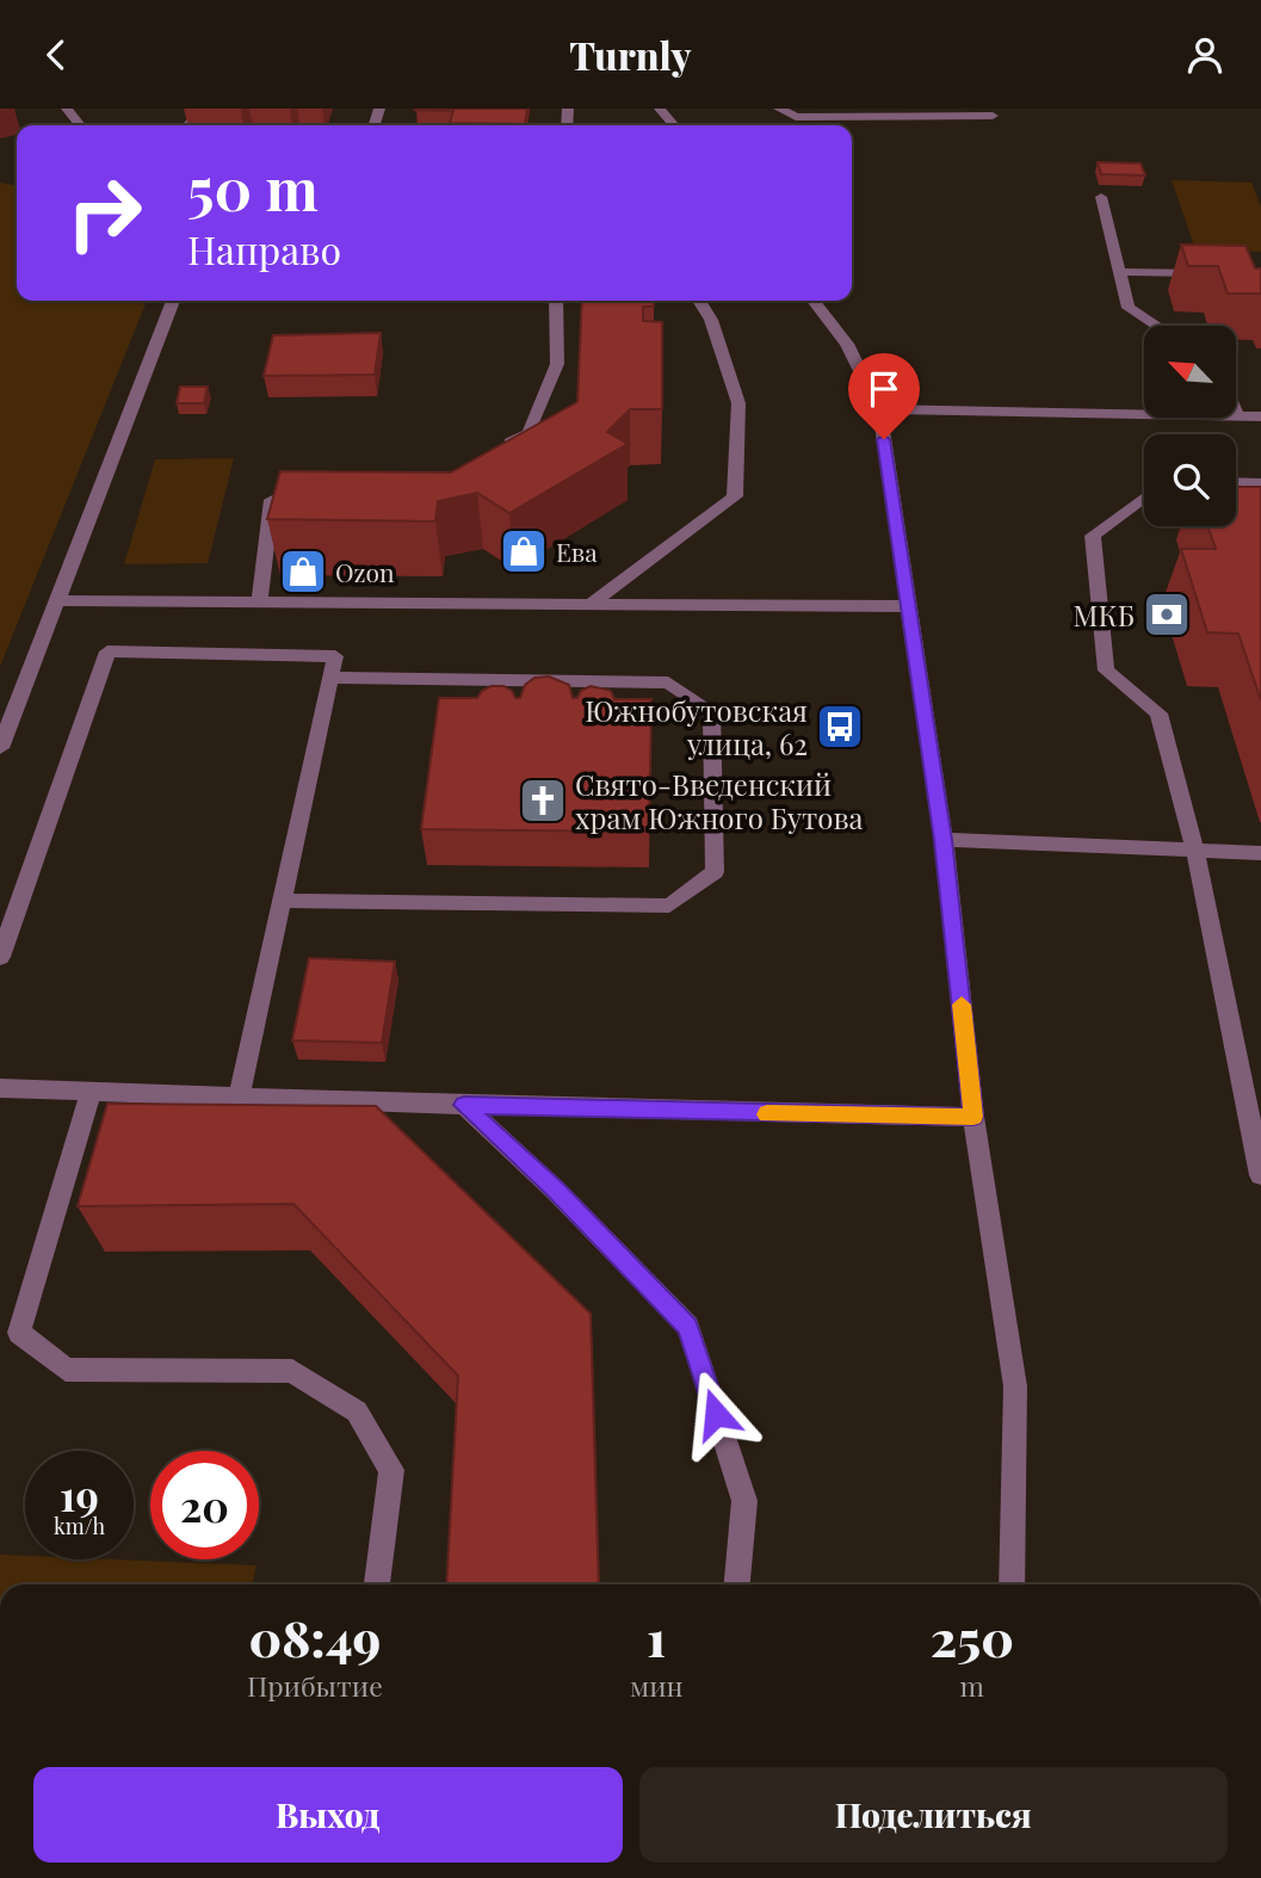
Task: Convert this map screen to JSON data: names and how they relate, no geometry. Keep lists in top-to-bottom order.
{
  "places": {
    "shop": ["Ева", "Ozon"],
    "bank": ["МКБ"],
    "bus stop": ["Южнобутовская улица, 62"],
    "church": ["Свято-Введенский храм Южного Бутова"]
  },
  "north": "top left",
  "page": {
    "header": "Turnly",
    "turn": ["50 m", "Направо"],
    "speed": "19 km/h",
    "limit": "20",
    "eta": [
      "08:49",
      "Прибытие",
      "1",
      "мин",
      "250",
      "m"
    ],
    "buttons": ["Выход", "Поделиться"]
  }
}
